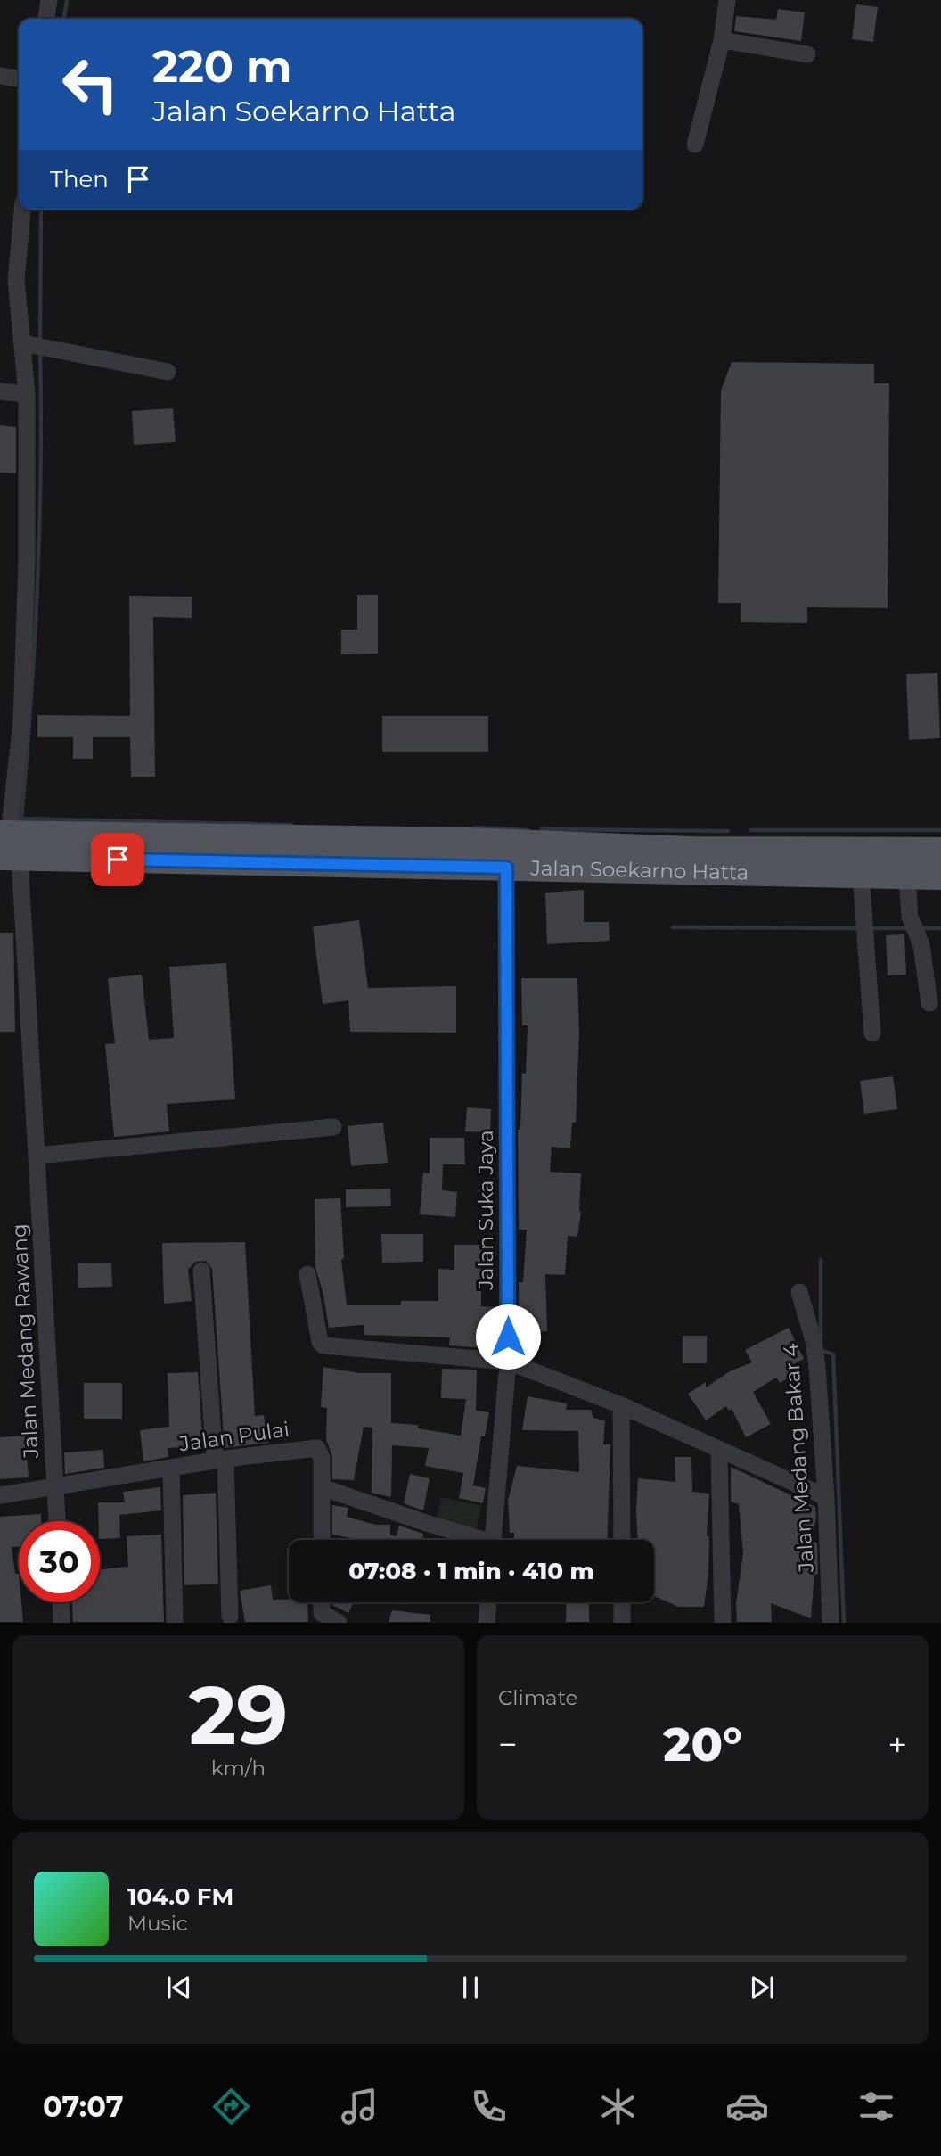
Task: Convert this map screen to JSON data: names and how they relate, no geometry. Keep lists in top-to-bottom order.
{
  "streets": {
    "main road": ["Jalan Soekarno Hatta"],
    "street": [
      "Jalan Suka Jaya",
      "Jalan Medang Rawang",
      "Jalan Pulai",
      "Jalan Medang Bakar 4"
    ]
  },
  "crossings": [
    ["Jalan Soekarno Hatta", "Jalan Suka Jaya"],
    ["Jalan Soekarno Hatta", "Jalan Medang Rawang"],
    ["Jalan Medang Rawang", "Jalan Pulai"]
  ],
  "page": {
    "turn": ["220 m", "Jalan Soekarno Hatta"],
    "then": "Then",
    "limit": "30",
    "trip": "07:08 · 1 min · 410 m",
    "tile": [
      ["29", "km/h"],
      "Climate"
    ],
    "heat": ["−", "20°", "+"],
    "song": ["104.0 FM", "Music"],
    "tabs": "07:07"
  }
}
